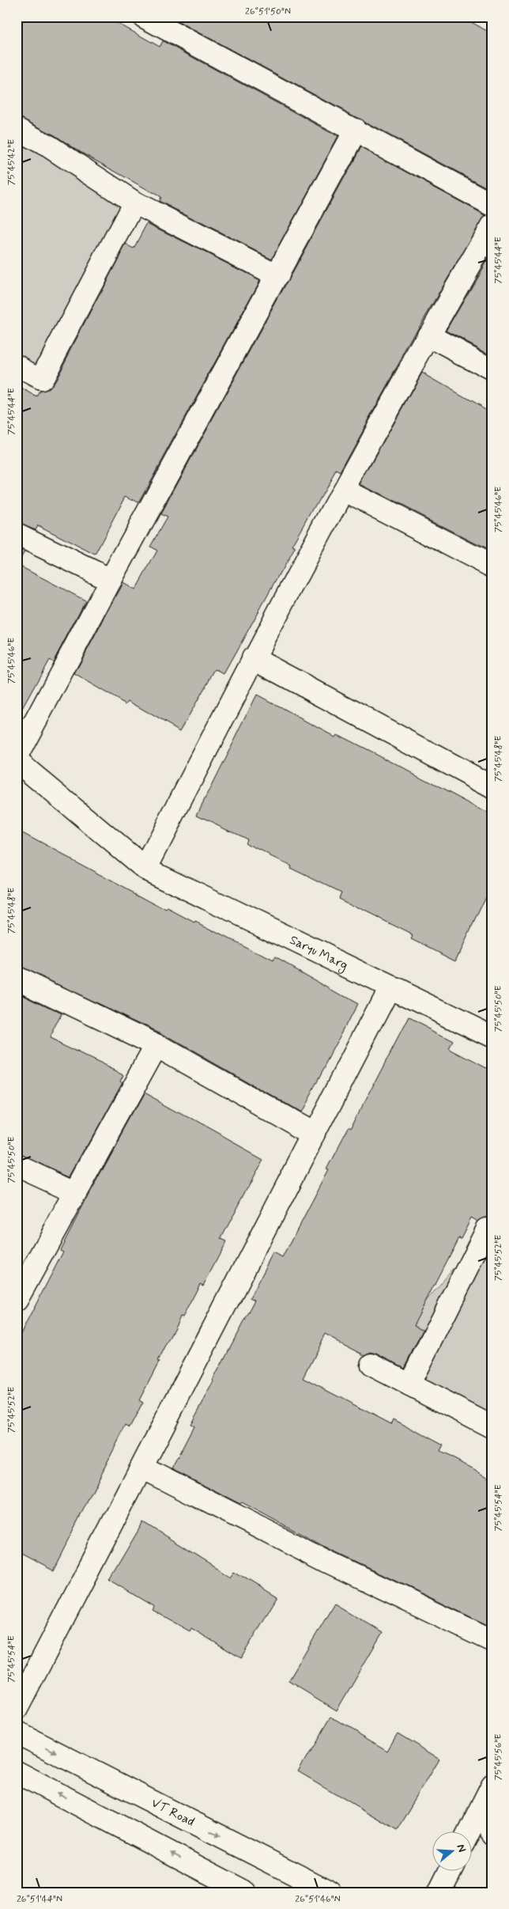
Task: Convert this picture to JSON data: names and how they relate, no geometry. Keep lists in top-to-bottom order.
{
  "streets": {
    "street": ["Saryu Marg", "VT Road"]
  },
  "north": "right",
  "coordinates": [
    "26°51'50\"N",
    "75°45'42\"E",
    "75°45'44\"E",
    "75°45'46\"E",
    "75°45'48\"E",
    "75°45'50\"E",
    "75°45'52\"E",
    "75°45'54\"E",
    "75°45'56\"E",
    "26°51'44\"N",
    "26°51'46\"N"
  ]
}
